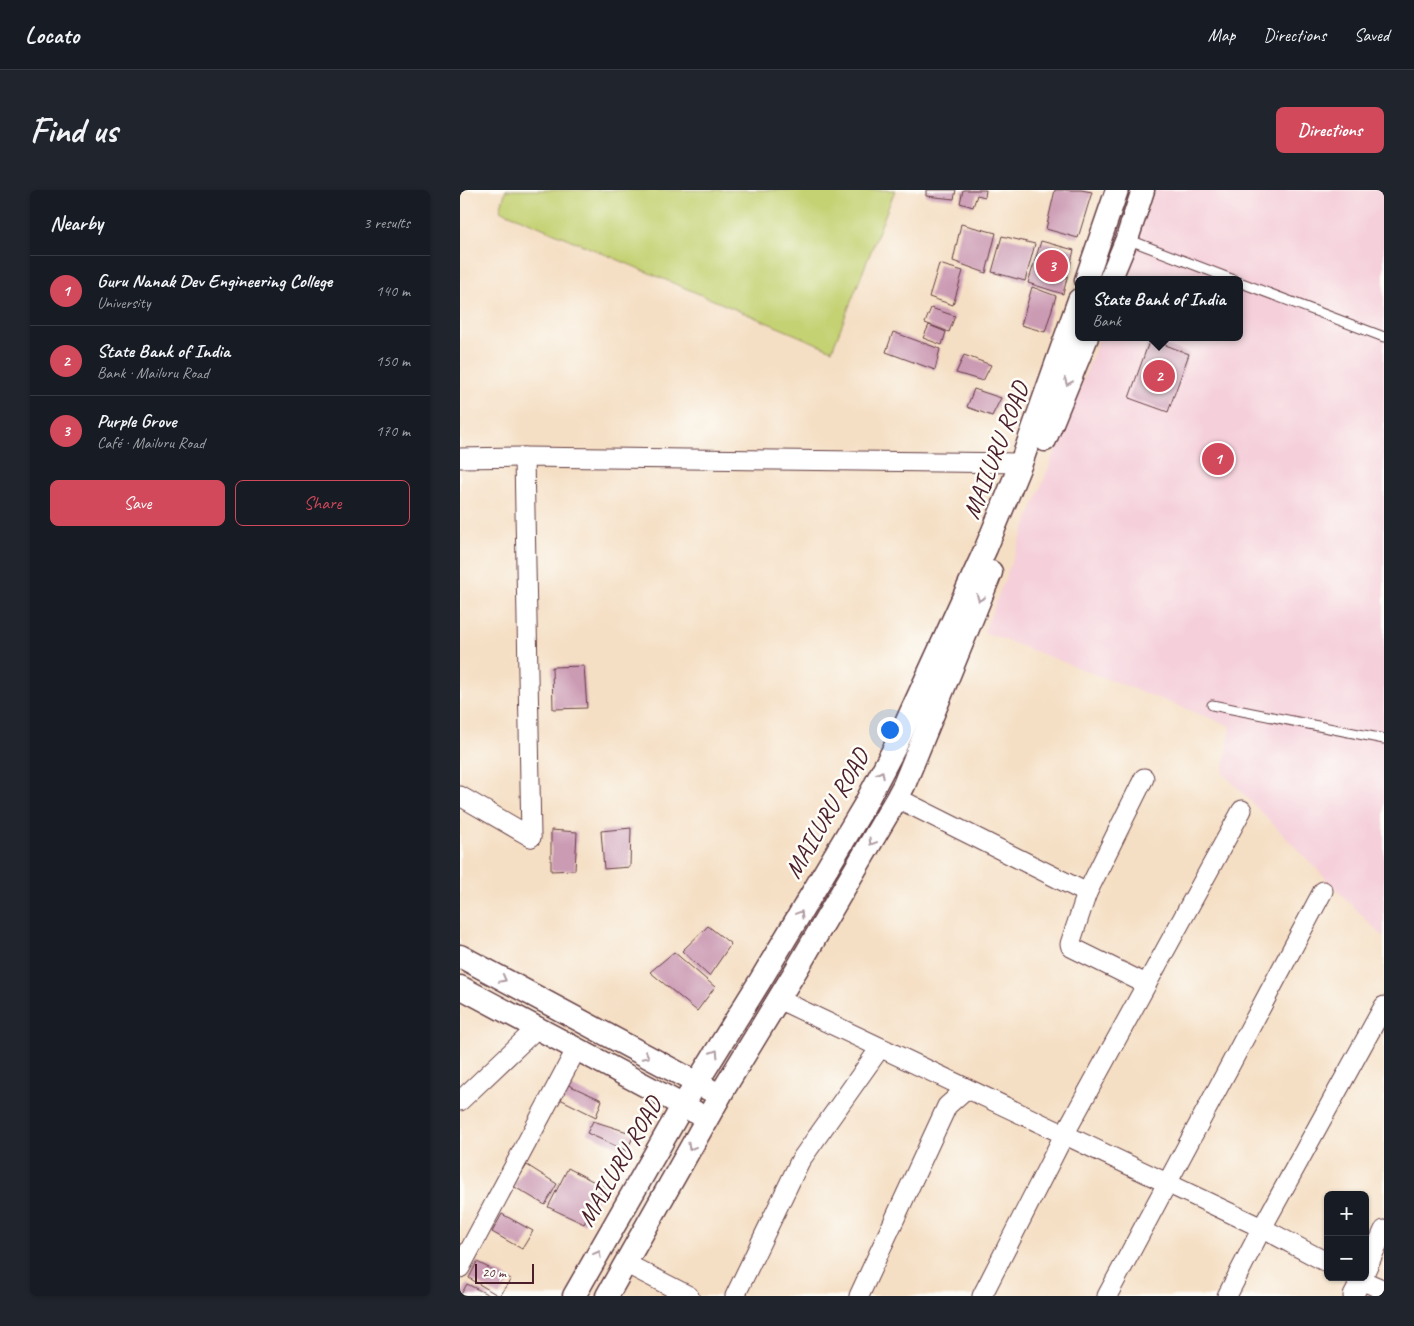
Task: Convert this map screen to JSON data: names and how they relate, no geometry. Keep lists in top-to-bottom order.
{
  "streets": {
    "street": ["MAILURU ROAD"]
  },
  "scale_bar": "20 m",
  "page": {
    "header": "Locato",
    "nav": ["Map", "Directions", "Saved"],
    "buttons": [
      "Directions",
      ["Save", "Share"]
    ],
    "title": "Find us",
    "heading": ["Nearby", "3 results"],
    "pins": ["3", "2", "1"],
    "list": [
      {
        "mark": "1",
        "name": "Guru Nanak Dev Engineering College",
        "note": "University",
        "value": "140 m"
      },
      {
        "mark": "2",
        "name": "State Bank of India",
        "note": "Bank · Mailuru Road",
        "value": "150 m"
      },
      {
        "mark": "3",
        "name": "Purple Grove",
        "note": "Café · Mailuru Road",
        "value": "170 m"
      }
    ],
    "popup": ["State Bank of India", "Bank"],
    "map_buttons": ["+", "−"],
    "scale": "20 m"
  }
}
